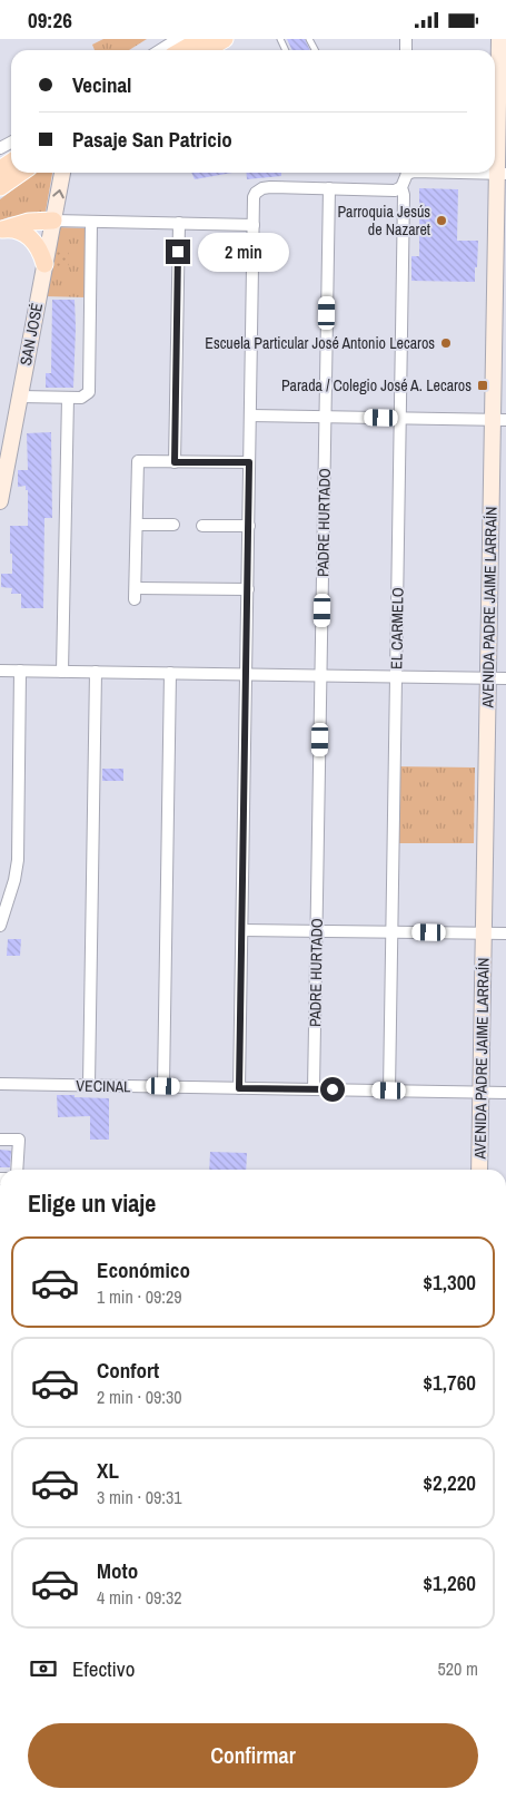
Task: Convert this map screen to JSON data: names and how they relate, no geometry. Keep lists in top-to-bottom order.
{
  "streets": {
    "street": [
      "SAN JOSÉ",
      "PADRE HURTADO",
      "AVENIDA PADRE JAIME LARRAÍN",
      "EL CARMELO",
      "VECINAL"
    ]
  },
  "crossings": [
    ["PADRE HURTADO", "VECINAL"],
    ["AVENIDA PADRE JAIME LARRAÍN", "VECINAL"],
    ["EL CARMELO", "VECINAL"]
  ],
  "places": {
    "other": ["Parroquia Jesús de Nazaret", "Escuela Particular José Antonio Lecaros"],
    "transit": ["Parada / Colegio José A. Lecaros"]
  },
  "page": {
    "status": "09:26",
    "banner": ["Vecinal", "Pasaje San Patricio"],
    "bubble": "2 min",
    "heading": "Elige un viaje",
    "list": [
      {
        "name": "Económico",
        "note": "1 min · 09:29",
        "value": "$1,300"
      },
      {
        "name": "Confort",
        "note": "2 min · 09:30",
        "value": "$1,760"
      },
      {
        "name": "XL",
        "note": "3 min · 09:31",
        "value": "$2,220"
      },
      {
        "name": "Moto",
        "note": "4 min · 09:32",
        "value": "$1,260"
      }
    ],
    "pay": ["Efectivo", "520 m"],
    "buttons": "Confirmar"
  }
}
